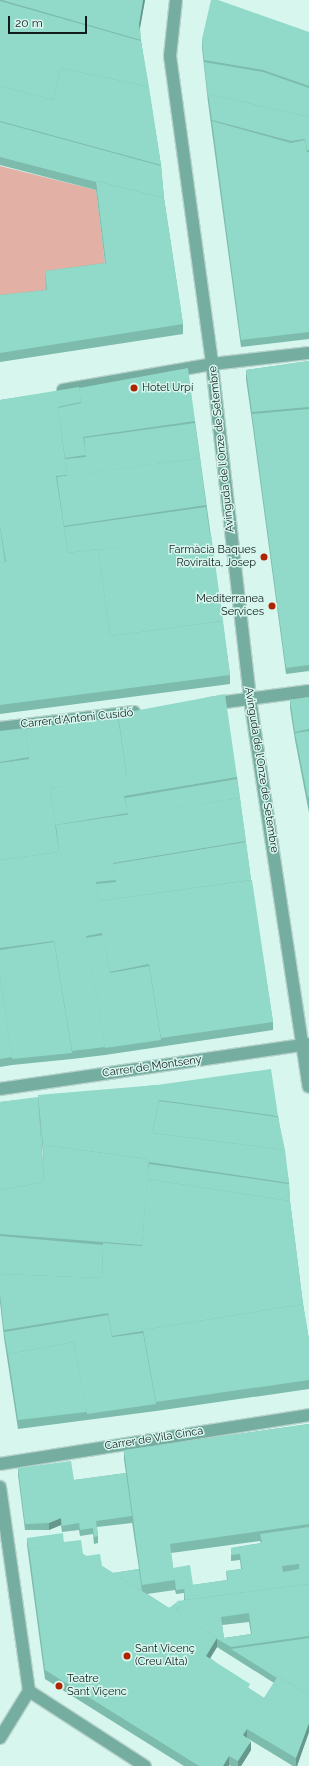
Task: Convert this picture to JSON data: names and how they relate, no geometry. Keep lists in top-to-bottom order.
{
  "streets": {
    "street": [
      "Avinguda de l'Onze de Setembre",
      "Carrer d'Antoni Cusidó",
      "Carrer de Montseny",
      "Carrer de Vila Cinca"
    ]
  },
  "crossings": [
    ["Avinguda de l'Onze de Setembre", "Carrer de Montseny"]
  ],
  "places": [
    "Hotel Urpí",
    "Farmàcia Baques Roviralta, Josep",
    "Mediterranea Services",
    "Sant Vicenç (Creu Alta)",
    "Teatre Sant Viçenc"
  ],
  "scale_bar": "20 m"
}
